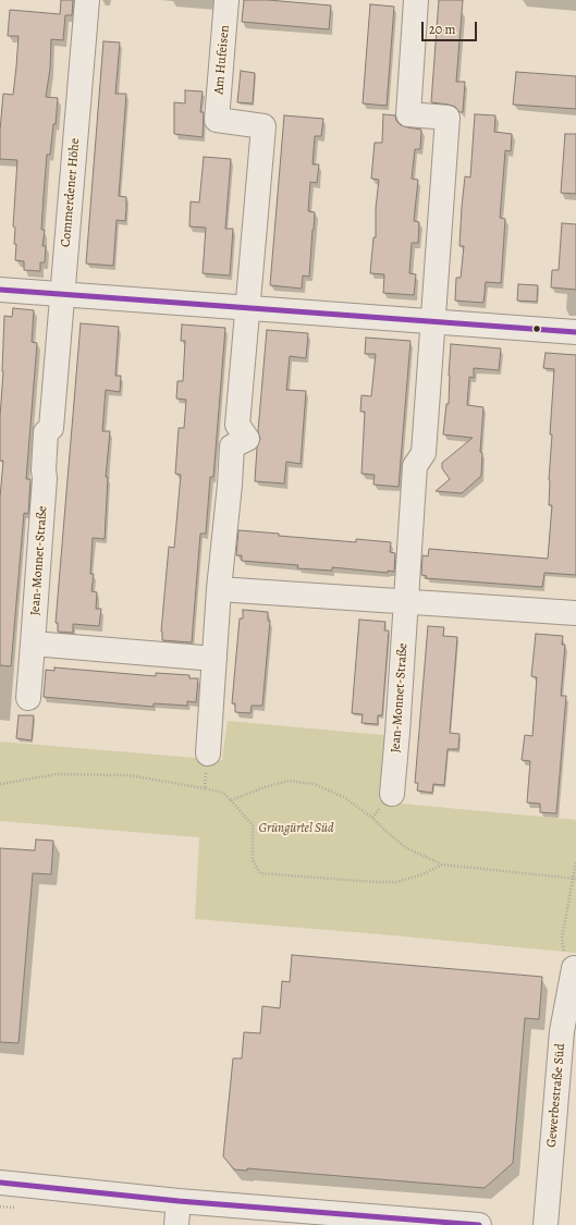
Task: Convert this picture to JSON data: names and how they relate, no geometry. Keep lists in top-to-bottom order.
{
  "streets": {
    "street": [
      "Am Hufeisen",
      "Commerdener Höhe",
      "Jean-Monnet-Straße",
      "Gewerbestraße Süd"
    ]
  },
  "crossings": [
    ["Commerdener Höhe", "Jean-Monnet-Straße"]
  ],
  "parks": ["Grüngürtel Süd"],
  "scale_bar": "20 m"
}
